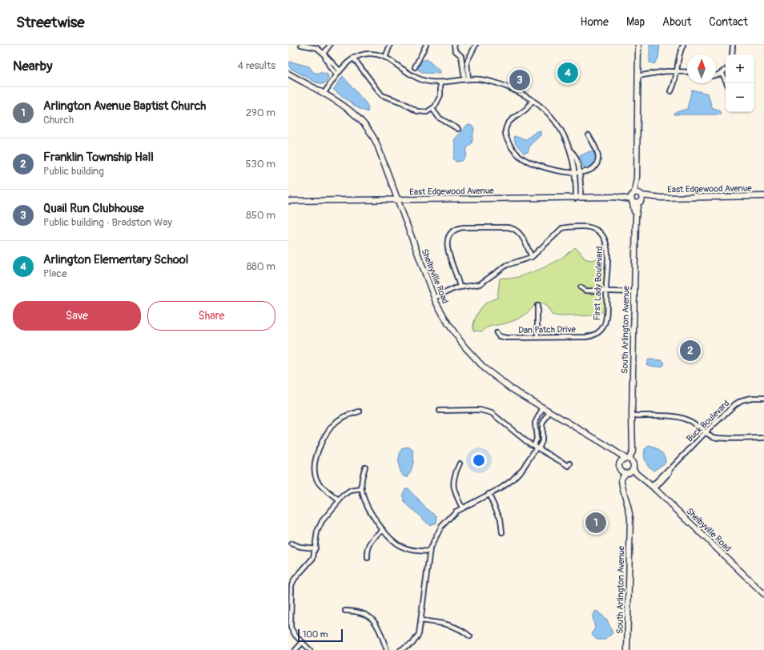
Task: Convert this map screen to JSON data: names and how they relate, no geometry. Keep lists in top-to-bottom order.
{
  "streets": {
    "main road": ["East Edgewood Avenue", "Shelbyville Road", "South Arlington Avenue"],
    "street": ["First Lady Boulevard", "Dan Patch Drive", "Buck Boulevard"]
  },
  "crossings": [
    ["East Edgewood Avenue", "Shelbyville Road"],
    ["Shelbyville Road", "Buck Boulevard"],
    ["First Lady Boulevard", "Dan Patch Drive"]
  ],
  "scale_bar": "100 m",
  "north": "top",
  "page": {
    "header": "Streetwise",
    "nav": [
      "Home",
      "Map",
      "About",
      "Contact"
    ],
    "heading": ["Nearby", "4 results"],
    "map_buttons": ["+", "−"],
    "pins": [
      "4",
      "3",
      "2",
      "1"
    ],
    "list": [
      {
        "mark": "1",
        "name": "Arlington Avenue Baptist Church",
        "note": "Church",
        "value": "290 m"
      },
      {
        "mark": "2",
        "name": "Franklin Township Hall",
        "note": "Public building",
        "value": "530 m"
      },
      {
        "mark": "3",
        "name": "Quail Run Clubhouse",
        "note": "Public building · Bradston Way",
        "value": "850 m"
      },
      {
        "mark": "4",
        "name": "Arlington Elementary School",
        "note": "Place",
        "value": "880 m"
      }
    ],
    "buttons": ["Save", "Share"],
    "scale": "100 m"
  }
}
